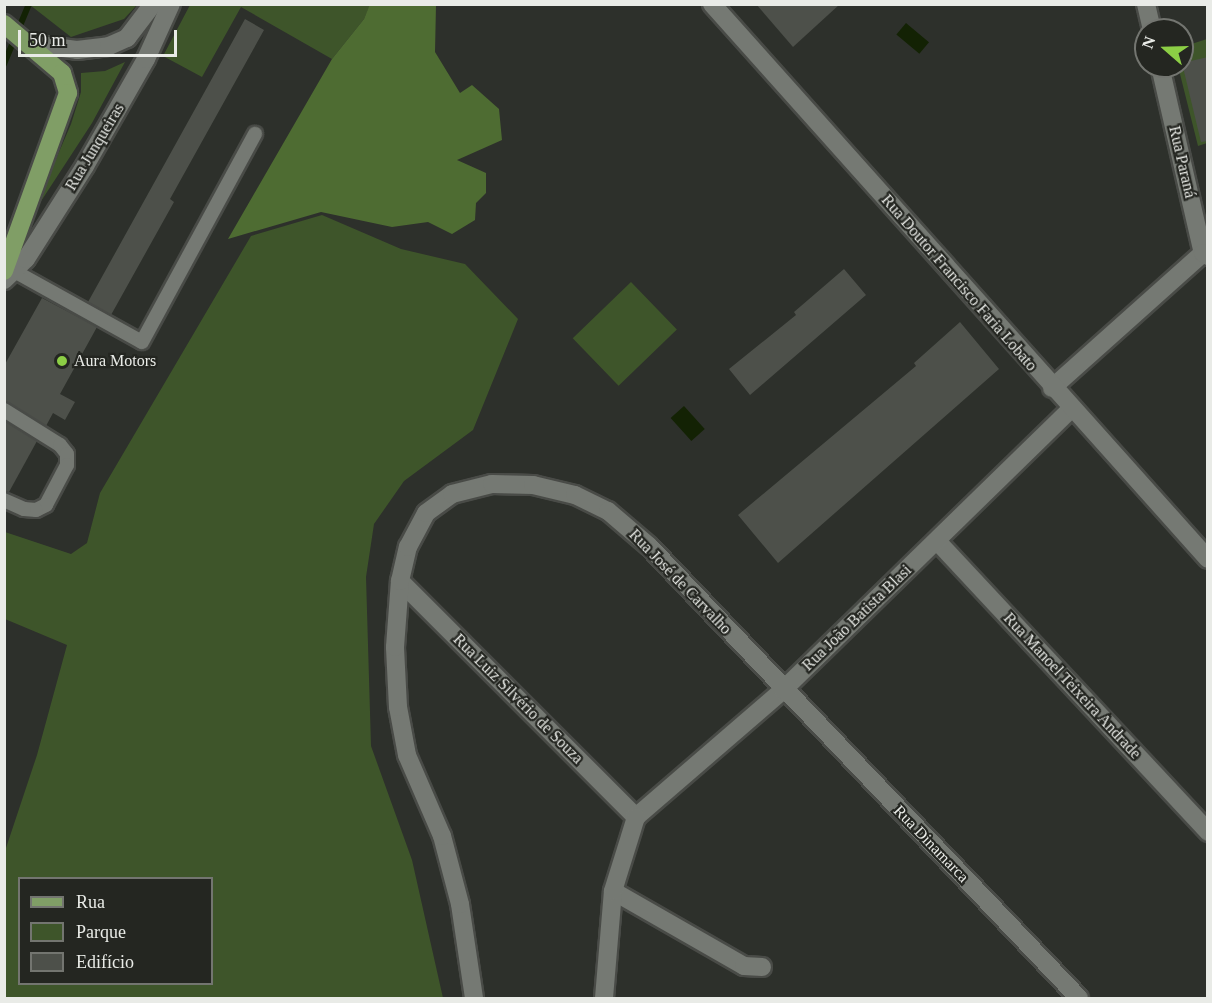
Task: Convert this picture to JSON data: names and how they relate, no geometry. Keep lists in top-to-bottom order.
{
  "streets": {
    "street": [
      "Rua Junqueiras",
      "Rua Paraná",
      "Rua Doutor Francisco Faria Lobato",
      "Rua José de Carvalho",
      "Rua João Batista Blasi",
      "Rua Manoel Teixeira Andrade",
      "Rua Luiz Silvério de Souza",
      "Rua Dinamarca"
    ]
  },
  "crossings": [
    ["Rua Doutor Francisco Faria Lobato", "Rua João Batista Blasi"],
    ["Rua José de Carvalho", "Rua João Batista Blasi"],
    ["Rua José de Carvalho", "Rua Luiz Silvério de Souza"],
    ["Rua José de Carvalho", "Rua Dinamarca"],
    ["Rua João Batista Blasi", "Rua Manoel Teixeira Andrade"],
    ["Rua João Batista Blasi", "Rua Luiz Silvério de Souza"],
    ["Rua João Batista Blasi", "Rua Dinamarca"]
  ],
  "places": ["Aura Motors"],
  "legend": ["Rua", "Parque", "Edifício"],
  "scale_bar": "50 m",
  "north": "left"
}
